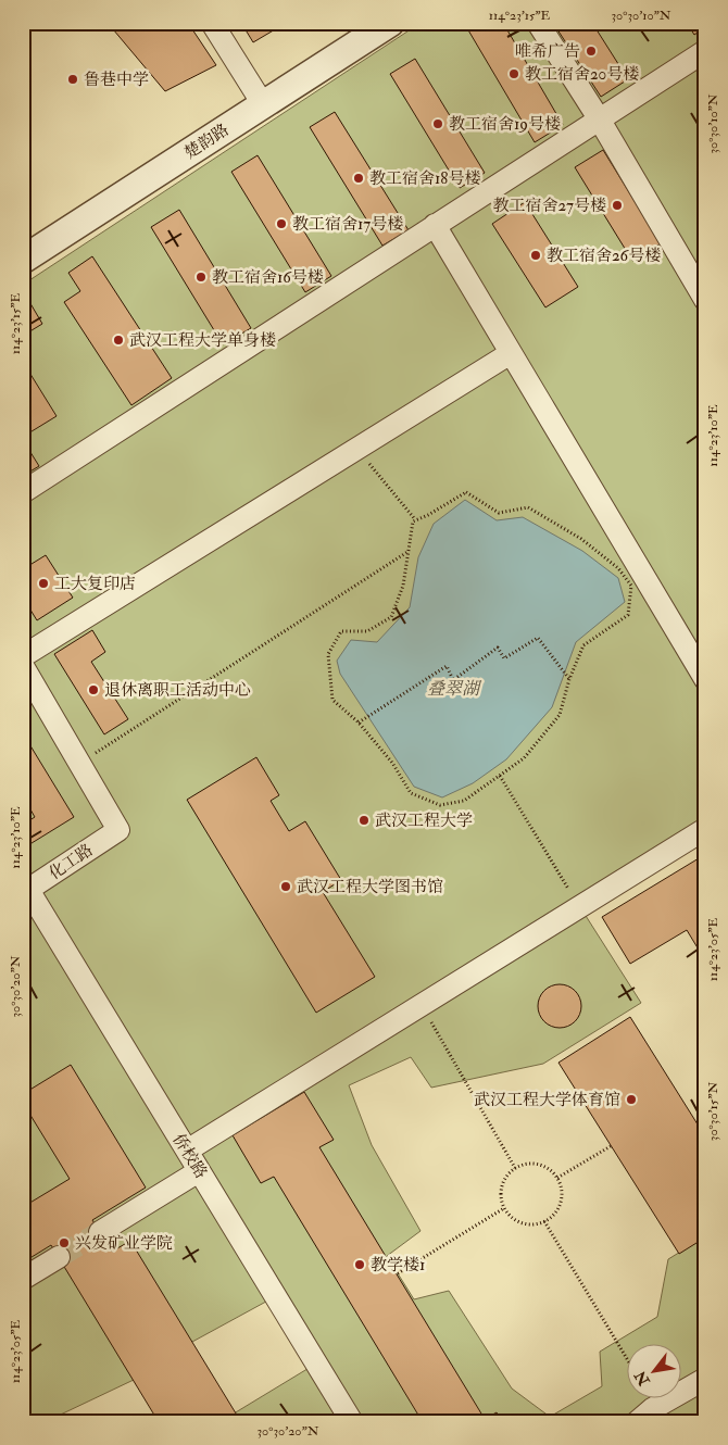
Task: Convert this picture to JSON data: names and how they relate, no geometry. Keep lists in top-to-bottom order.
{
  "streets": {
    "street": ["楚韵路", "化工路", "侨校路"]
  },
  "crossings": [
    ["化工路", "侨校路"]
  ],
  "water": ["叠翠湖"],
  "places": [
    "唯希广告",
    "教工宿舍20号楼",
    "鲁巷中学",
    "教工宿舍19号楼",
    "教工宿舍18号楼",
    "教工宿舍27号楼",
    "教工宿舍17号楼",
    "教工宿舍26号楼",
    "教工宿舍16号楼",
    "武汉工程大学单身楼",
    "工大复印店",
    "退休离职工活动中心",
    "武汉工程大学",
    "武汉工程大学图书馆",
    "武汉工程大学体育馆",
    "兴发矿业学院",
    "教学楼1"
  ],
  "north": "bottom left",
  "coordinates": [
    "114°23'15\"E",
    "30°30'10\"N",
    "114°23'10\"E",
    "114°23'05\"E",
    "30°30'20\"N",
    "30°30'15\"N"
  ]
}
